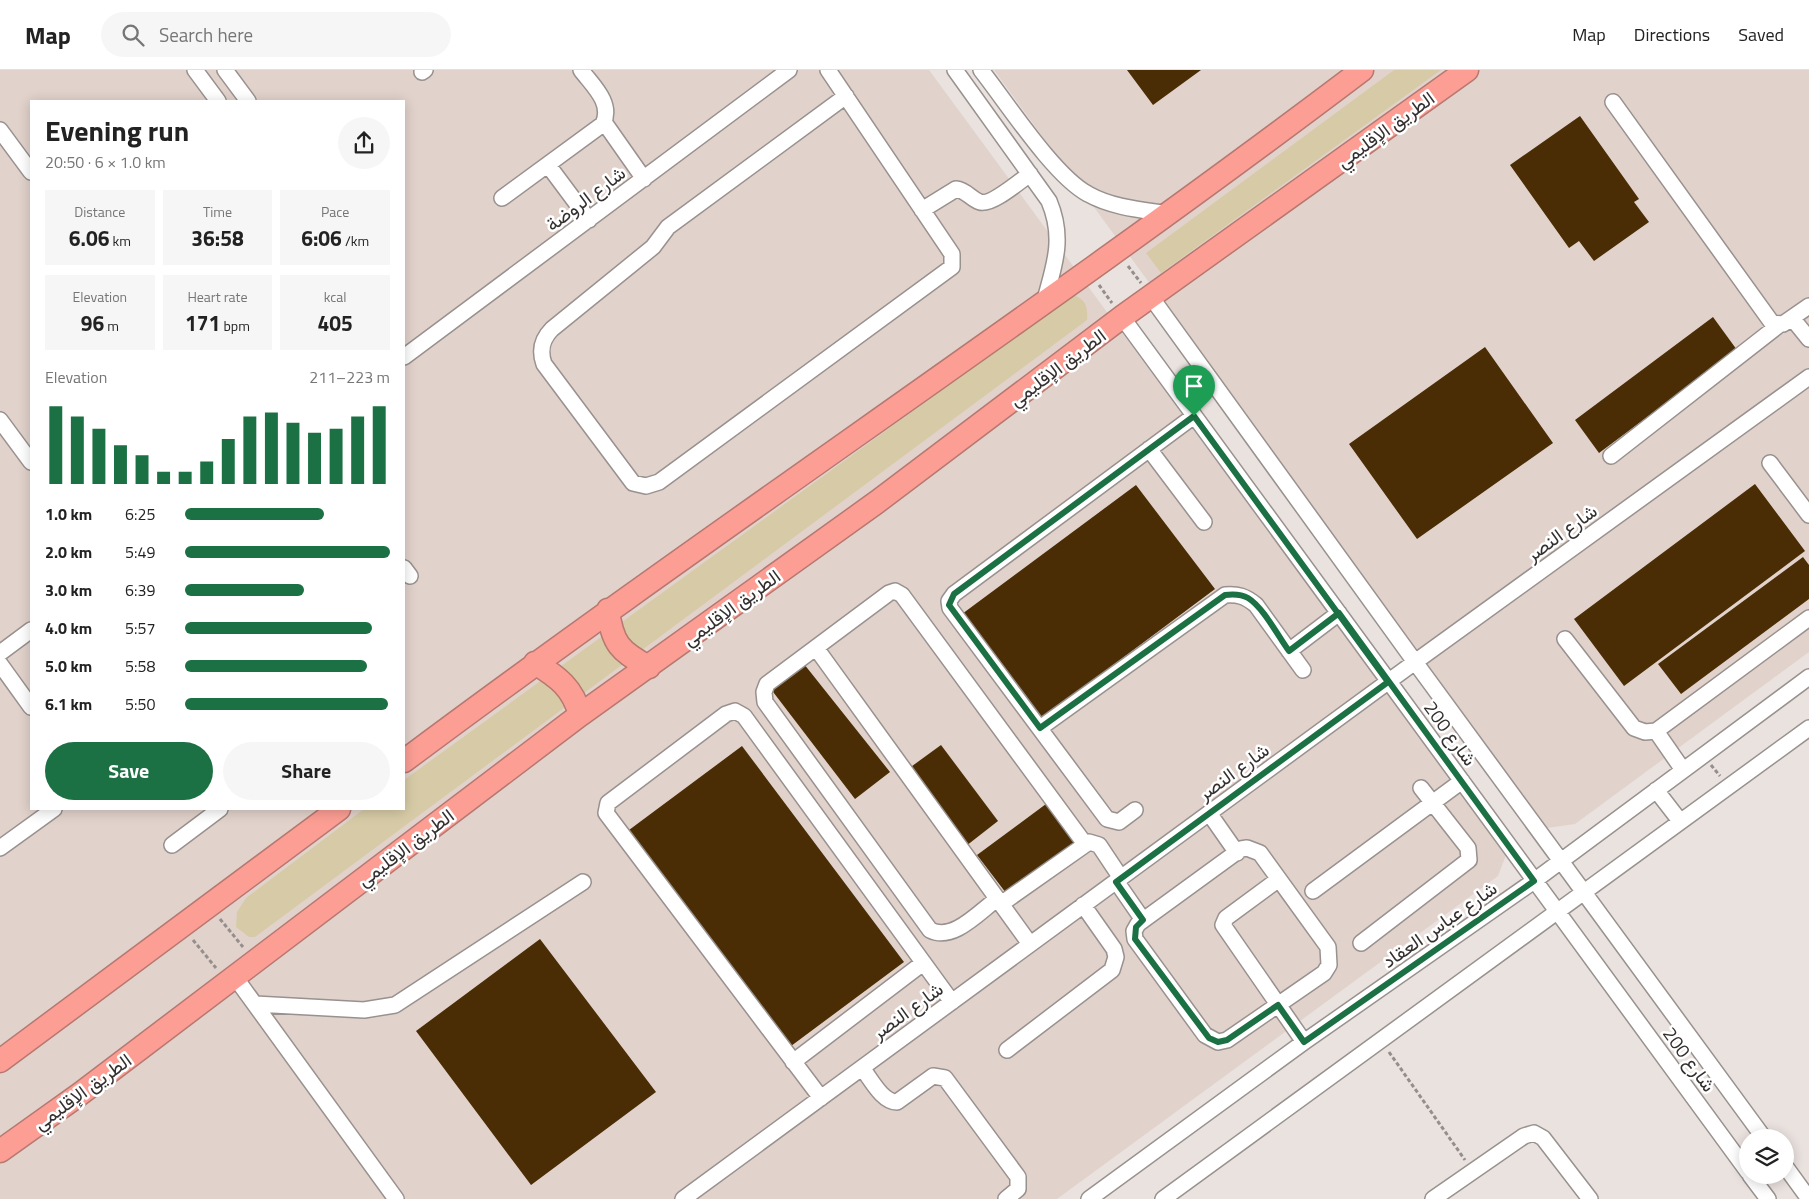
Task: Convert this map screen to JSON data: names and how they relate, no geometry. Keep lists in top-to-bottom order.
{
  "streets": {
    "highway": ["الطريق الإقليمي"],
    "street": [
      "شارع الروضة",
      "شارع النصر",
      "شارع 200",
      "شارع عباس العقاد"
    ]
  },
  "crossings": [
    ["الطريق الإقليمي", "شارع 200"],
    ["شارع النصر", "شارع 200"],
    ["شارع 200", "شارع عباس العقاد"]
  ],
  "page": {
    "header": "Map",
    "search": "Search here",
    "nav": ["Map", "Directions", "Saved"],
    "heading": ["Evening run", "20:50 · 6 × 1.0 km"],
    "stats": [
      ["Distance", "6.06 km"],
      ["Time", "36:58"],
      ["Pace", "6:06 /km"],
      ["Elevation", "96 m"],
      ["Heart rate", "171 bpm"],
      ["kcal", "405"]
    ],
    "chart": ["Elevation", "211–223 m"],
    "list": [
      {
        "name": "1.0 km",
        "note": "6:25"
      },
      {
        "name": "2.0 km",
        "note": "5:49"
      },
      {
        "name": "3.0 km",
        "note": "6:39"
      },
      {
        "name": "4.0 km",
        "note": "5:57"
      },
      {
        "name": "5.0 km",
        "note": "5:58"
      },
      {
        "name": "6.1 km",
        "note": "5:50"
      }
    ],
    "buttons": ["Save", "Share"]
  }
}
